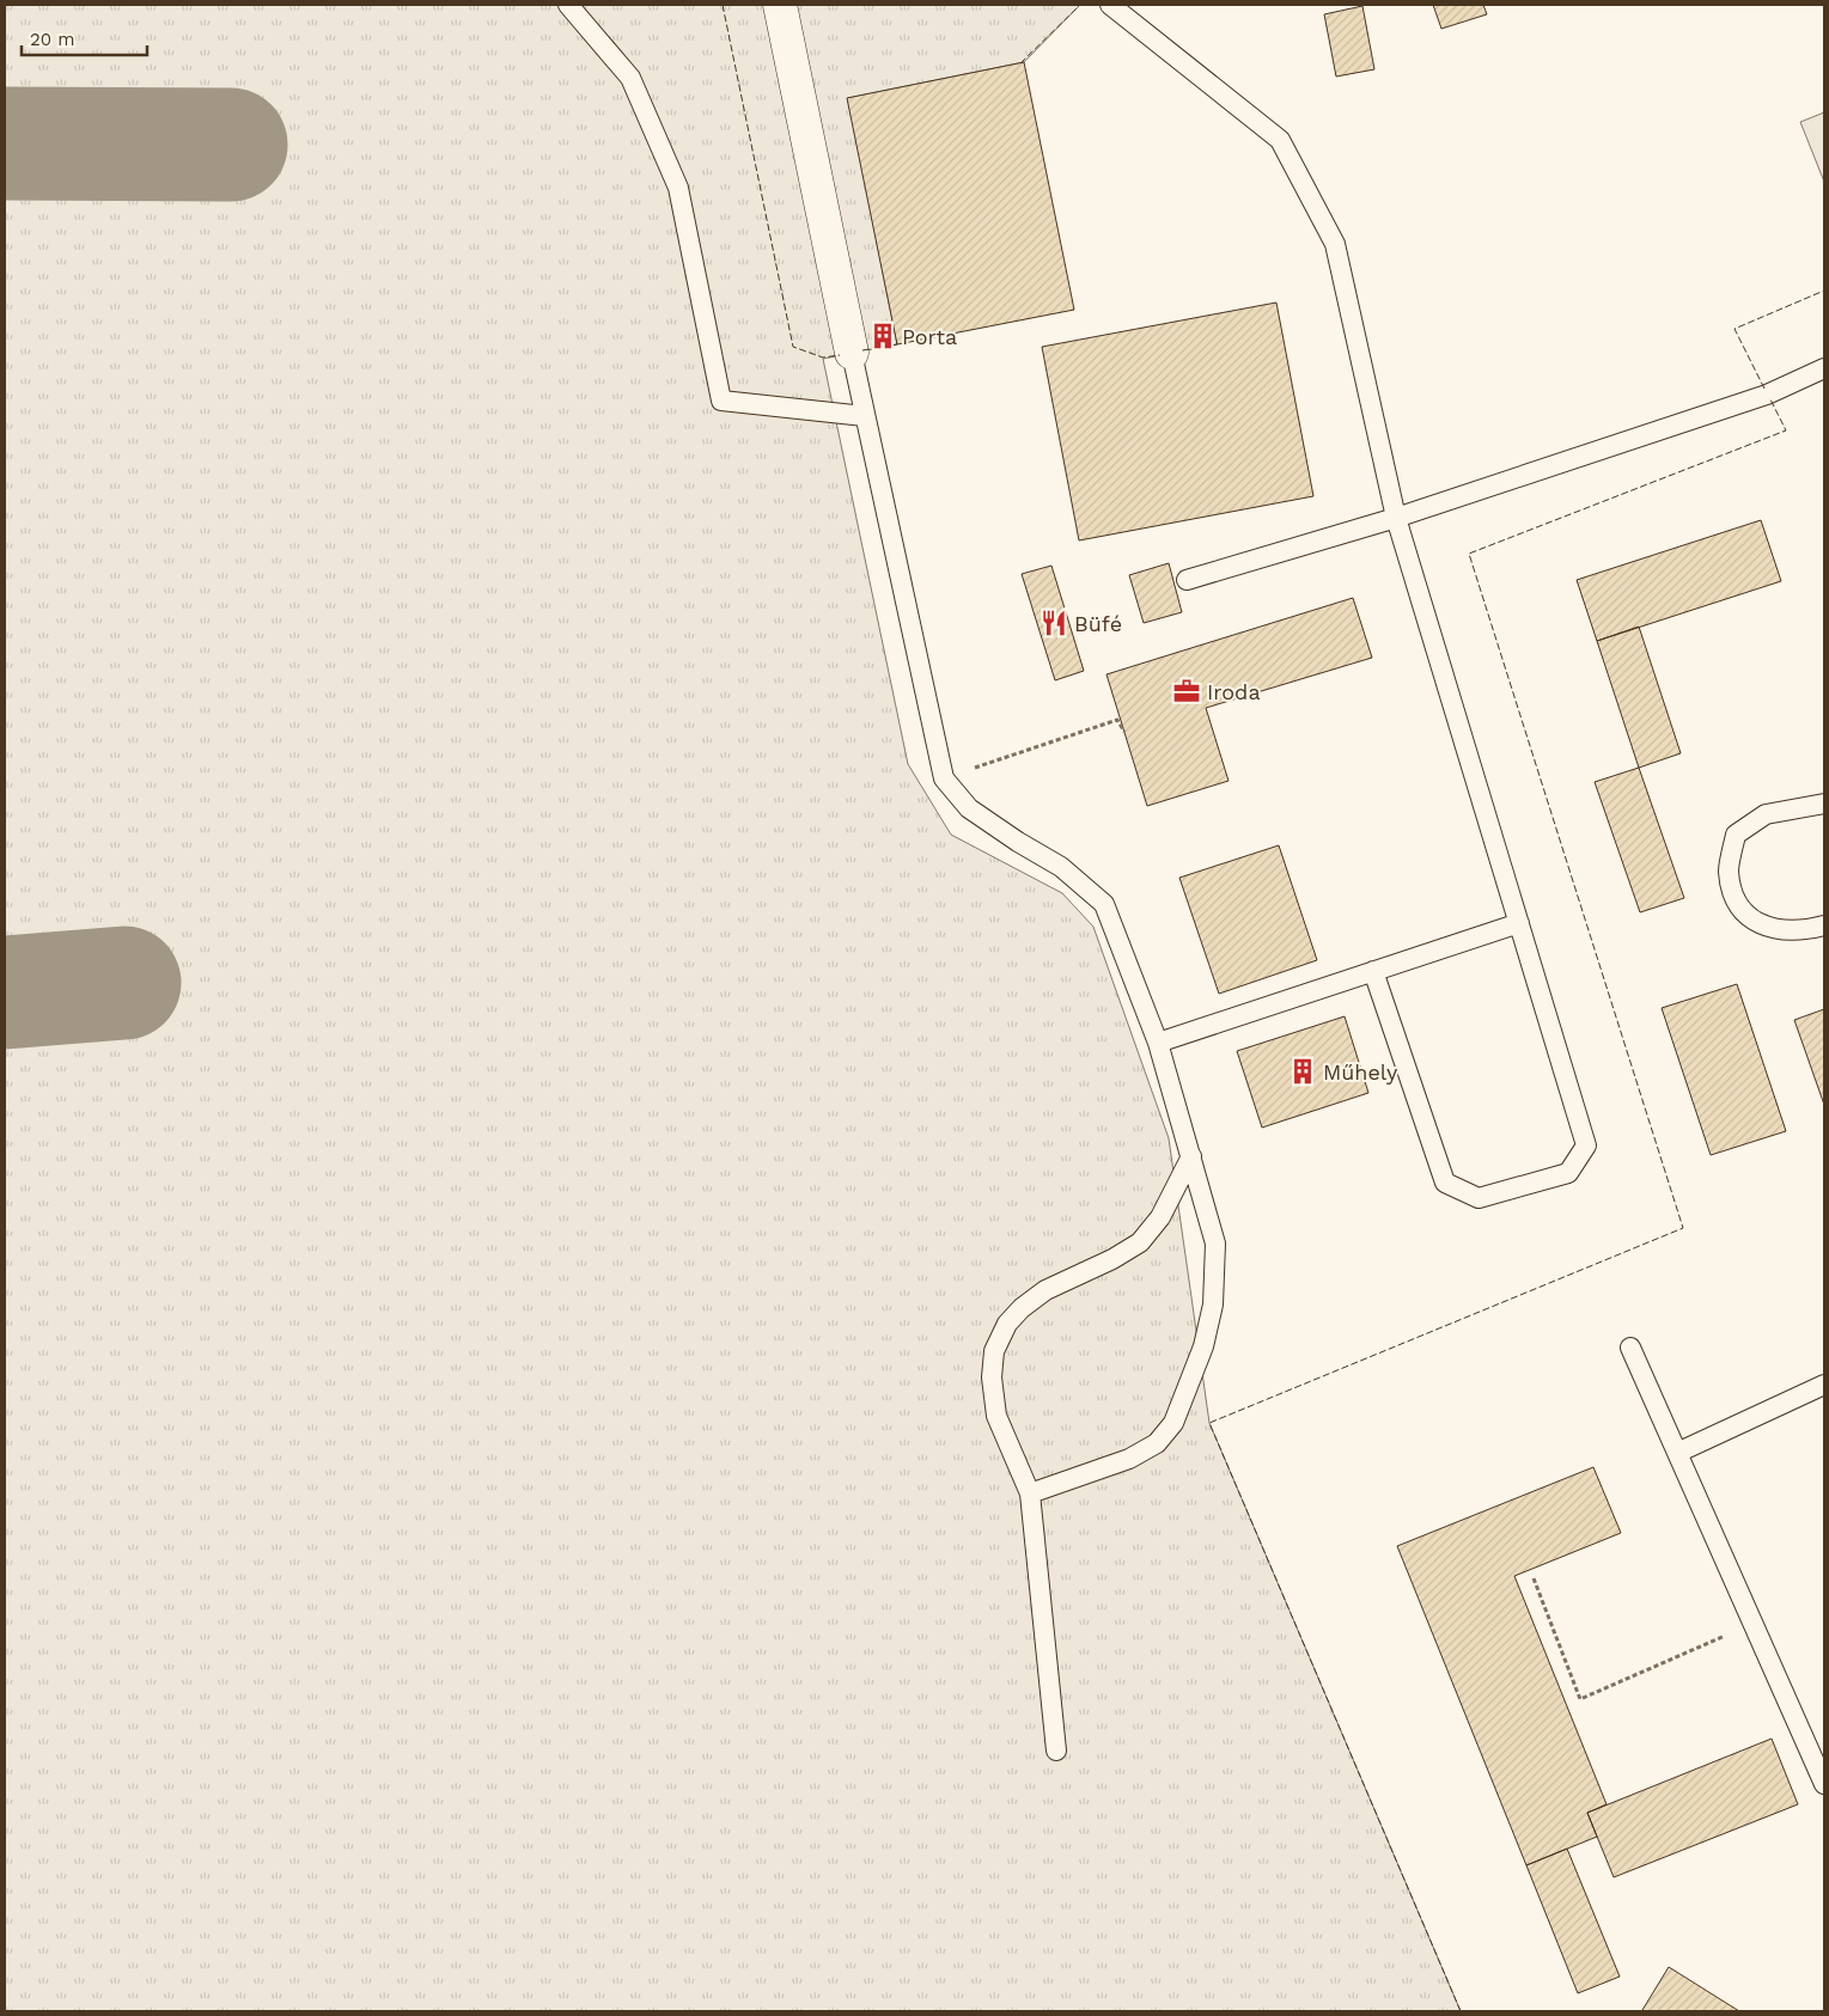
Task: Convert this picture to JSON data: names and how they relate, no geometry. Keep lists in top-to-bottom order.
{
  "places": {
    "building": ["Porta", "Műhely"],
    "restaurant": ["Büfé"],
    "office": ["Iroda"]
  },
  "scale_bar": "20 m"
}
